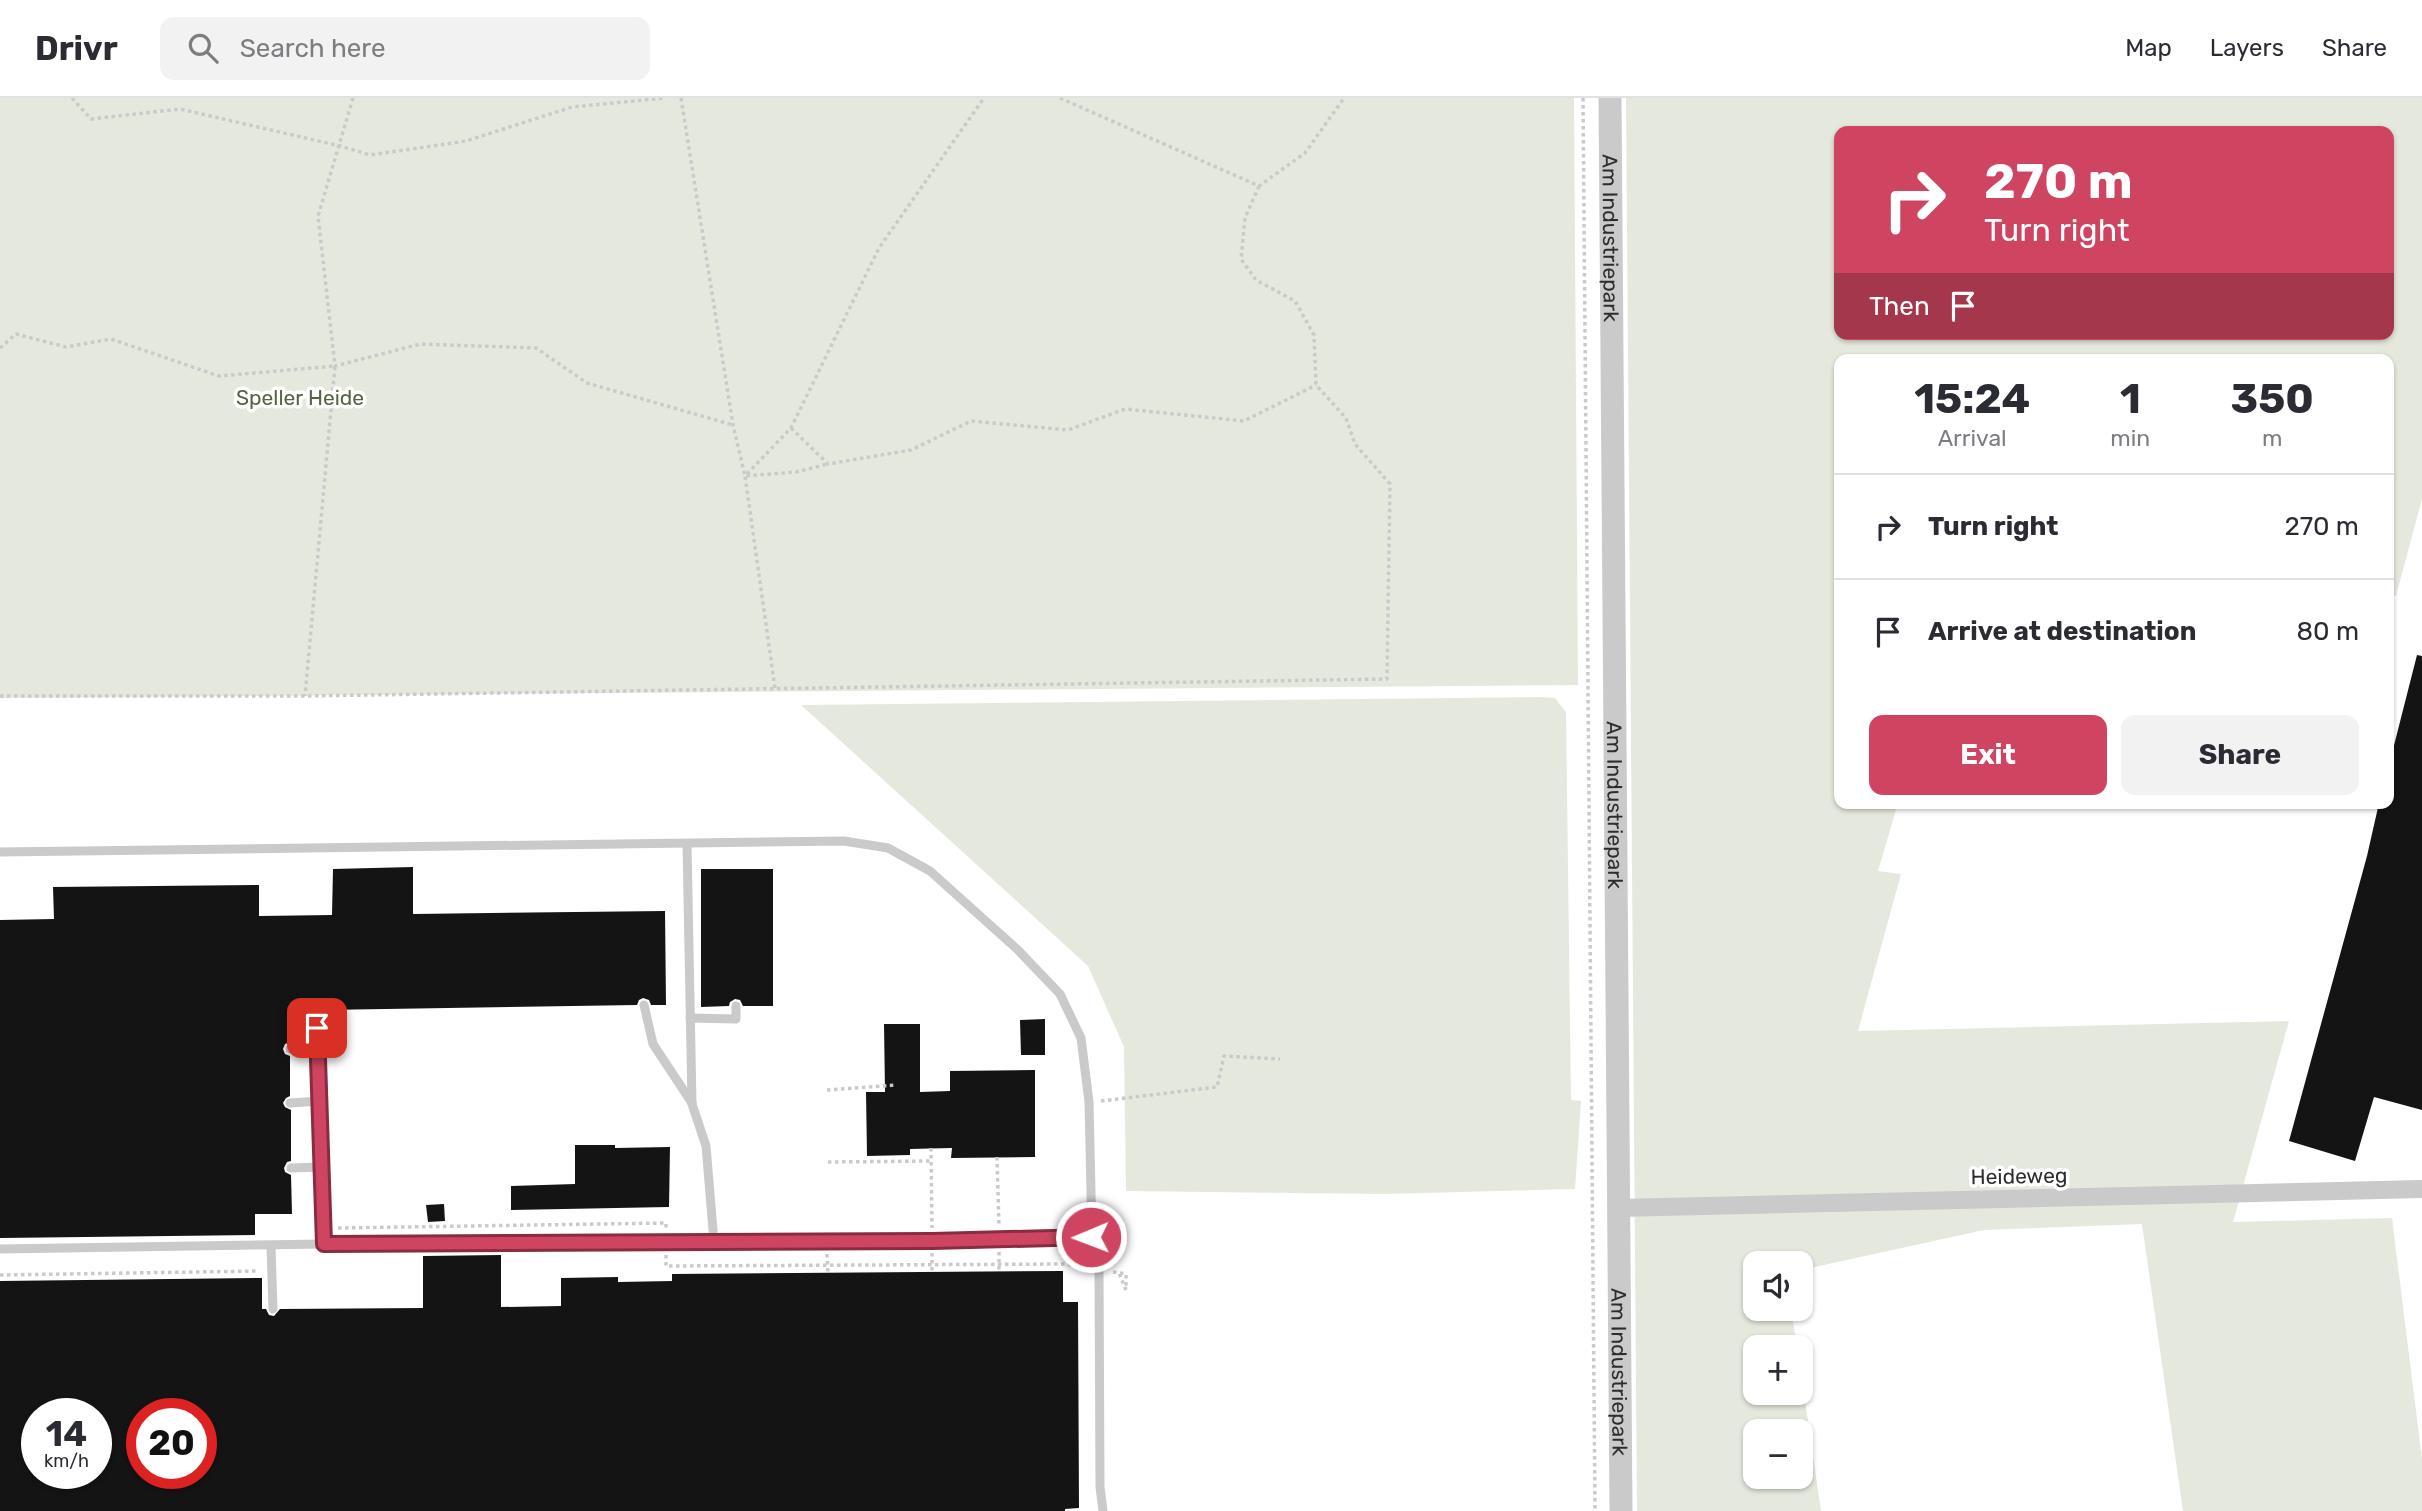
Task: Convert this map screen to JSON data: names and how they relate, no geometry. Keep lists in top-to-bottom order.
{
  "streets": {
    "street": ["Am Industriepark", "Heideweg"]
  },
  "crossings": [
    ["Am Industriepark", "Heideweg"]
  ],
  "parks": ["Speller Heide"],
  "page": {
    "header": "Drivr",
    "search": "Search here",
    "nav": ["Map", "Layers", "Share"],
    "turn": ["270 m", "Turn right"],
    "then": "Then",
    "eta": [
      "15:24",
      "Arrival",
      "1",
      "min",
      "350",
      "m"
    ],
    "list": [
      {
        "name": "Turn right",
        "value": "270 m"
      },
      {
        "name": "Arrive at destination",
        "value": "80 m"
      }
    ],
    "buttons": ["Exit", "Share"],
    "map_buttons": ["+", "−"],
    "speed": "14 km/h",
    "limit": "20"
  }
}
